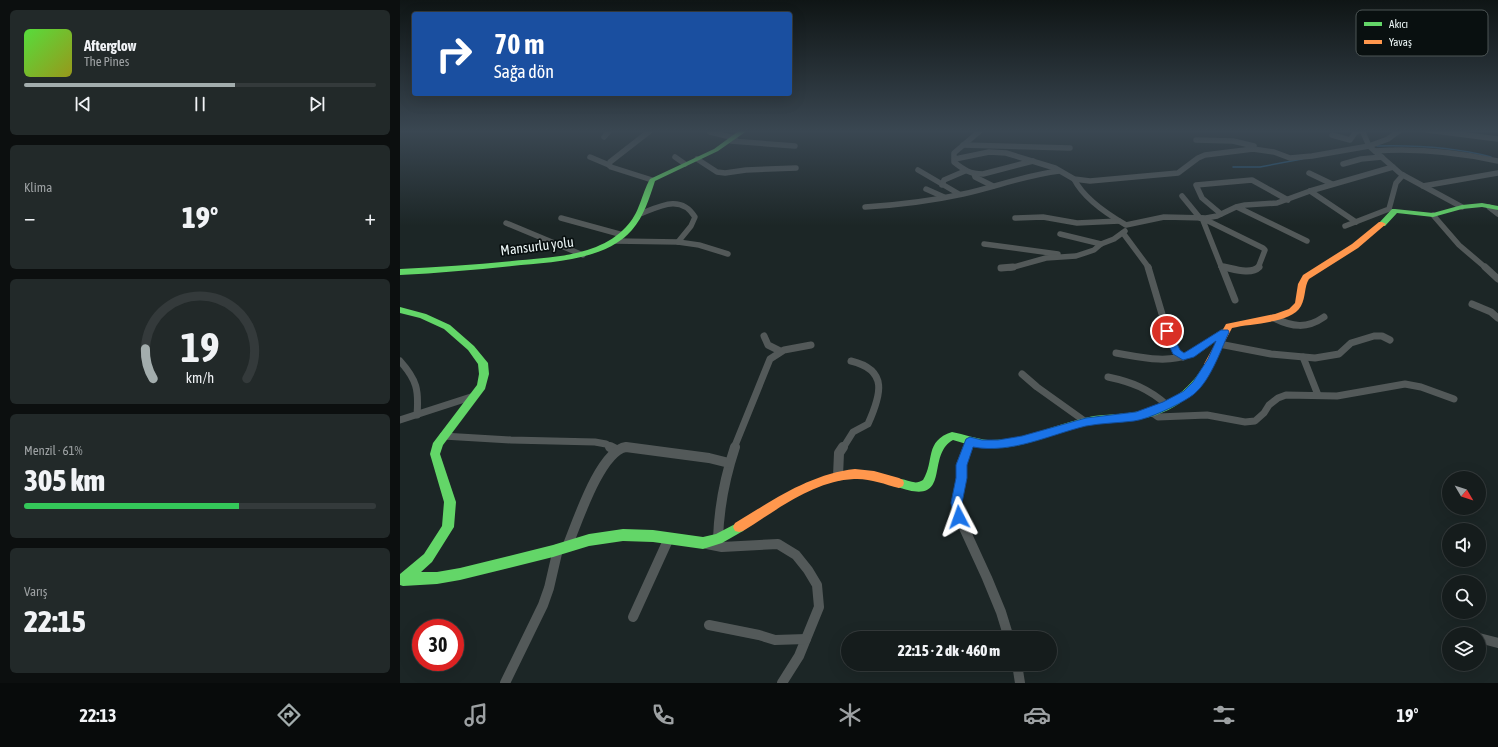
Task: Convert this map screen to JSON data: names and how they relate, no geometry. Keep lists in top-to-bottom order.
{
  "streets": {
    "street": ["Mansurlu yolu"]
  },
  "legend": ["Akıcı", "Yavaş"],
  "north": "bottom right",
  "page": {
    "turn": ["70 m", "Sağa dön"],
    "song": ["Afterglow", "The Pines"],
    "tile": [
      "Klima",
      ["Menzil · 61%", "305 km"],
      ["Varış", "22:15"]
    ],
    "heat": ["−", "19°", "+"],
    "limit": "30",
    "trip": "22:15 · 2 dk · 460 m",
    "tabs": ["22:13", "19°"],
    "gauge": ["19", "km/h"]
  }
}
